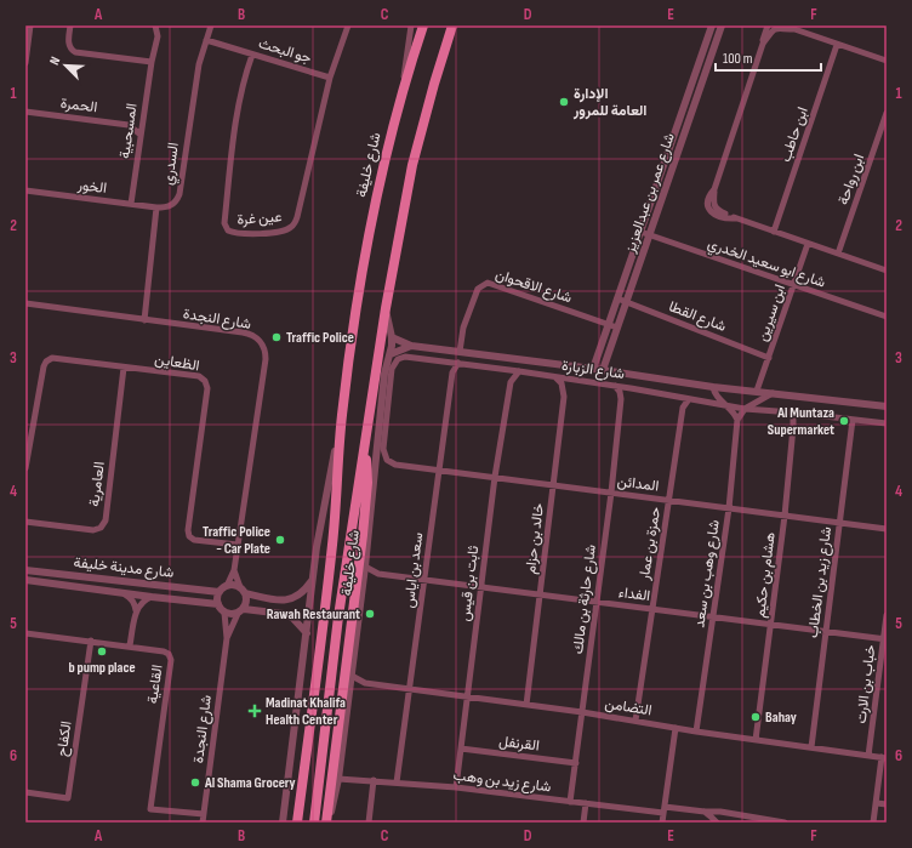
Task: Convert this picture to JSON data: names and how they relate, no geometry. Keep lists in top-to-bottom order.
{
  "streets": {
    "main road": ["شارع خليفة"],
    "street": [
      "جو البحث",
      "الحمرة",
      "المسحبية",
      "ابن حاطب",
      "السدري",
      "ابن رواحة",
      "الخور",
      "شارع عمر بن عبدالعزيز",
      "عين غرة",
      "شارع ابو سعيد الخدري",
      "شارع الاقحوان",
      "ابن سيرين",
      "شارع القطا",
      "شارع النجدة",
      "الظعاين",
      "شارع الزبارة",
      "العامرية",
      "المدائن",
      "خالد بن حزام",
      "حمزة بن عمار",
      "شارع مدينة خليفة",
      "سعد بن اياس",
      "شارع وهب بن سعد",
      "هشام بن حكيم",
      "شارع زيد بن الخطاب",
      "ثابت بن قيس",
      "الفداء",
      "شارع حارثة بن مالك",
      "القاعية",
      "خباب بن الارت",
      "التضامن",
      "الكفاح",
      "القرنفل",
      "شارع زيد بن وهب"
    ]
  },
  "crossings": [
    ["جو البحث", "السدري"],
    ["جو البحث", "عين غرة"],
    ["المسحبية", "الخور"],
    ["السدري", "الخور"],
    ["شارع خليفة", "شارع الزبارة"],
    ["شارع خليفة", "الفداء"],
    ["شارع خليفة", "التضامن"],
    ["شارع خليفة", "شارع زيد بن وهب"],
    ["شارع عمر بن عبدالعزيز", "شارع ابو سعيد الخدري"],
    ["شارع عمر بن عبدالعزيز", "شارع الاقحوان"],
    ["شارع عمر بن عبدالعزيز", "شارع القطا"],
    ["شارع عمر بن عبدالعزيز", "شارع الزبارة"],
    ["شارع ابو سعيد الخدري", "ابن سيرين"],
    ["شارع الاقحوان", "شارع الزبارة"],
    ["ابن سيرين", "شارع القطا"],
    ["ابن سيرين", "شارع الزبارة"],
    ["شارع النجدة", "الظعاين"],
    ["شارع النجدة", "شارع مدينة خليفة"],
    ["شارع النجدة", "القاعية"],
    ["الظعاين", "العامرية"],
    ["شارع الزبارة", "المدائن"],
    ["شارع الزبارة", "خالد بن حزام"],
    ["شارع الزبارة", "حمزة بن عمار"],
    ["شارع الزبارة", "سعد بن اياس"],
    ["شارع الزبارة", "شارع وهب بن سعد"],
    ["شارع الزبارة", "هشام بن حكيم"],
    ["شارع الزبارة", "شارع زيد بن الخطاب"],
    ["شارع الزبارة", "شارع حارثة بن مالك"],
    ["المدائن", "خالد بن حزام"],
    ["المدائن", "حمزة بن عمار"],
    ["المدائن", "سعد بن اياس"],
    ["المدائن", "شارع وهب بن سعد"],
    ["المدائن", "هشام بن حكيم"],
    ["المدائن", "شارع زيد بن الخطاب"],
    ["المدائن", "ثابت بن قيس"],
    ["المدائن", "شارع حارثة بن مالك"],
    ["خالد بن حزام", "الفداء"],
    ["خالد بن حزام", "التضامن"],
    ["حمزة بن عمار", "الفداء"],
    ["حمزة بن عمار", "التضامن"],
    ["سعد بن اياس", "الفداء"],
    ["سعد بن اياس", "التضامن"],
    ["سعد بن اياس", "شارع زيد بن وهب"],
    ["شارع وهب بن سعد", "الفداء"],
    ["شارع وهب بن سعد", "التضامن"],
    ["هشام بن حكيم", "الفداء"],
    ["هشام بن حكيم", "التضامن"],
    ["شارع زيد بن الخطاب", "الفداء"],
    ["شارع زيد بن الخطاب", "التضامن"],
    ["ثابت بن قيس", "الفداء"],
    ["ثابت بن قيس", "التضامن"],
    ["ثابت بن قيس", "القرنفل"],
    ["ثابت بن قيس", "شارع زيد بن وهب"],
    ["الفداء", "شارع حارثة بن مالك"],
    ["الفداء", "خباب بن الارت"],
    ["شارع حارثة بن مالك", "التضامن"],
    ["شارع حارثة بن مالك", "القرنفل"],
    ["شارع حارثة بن مالك", "شارع زيد بن وهب"],
    ["القاعية", "الكفاح"],
    ["خباب بن الارت", "التضامن"]
  ],
  "places": {
    "other": [
      "الإدارة العامة للمرور",
      "Traffic Police",
      "Al Muntaza Supermarket",
      "Traffic Police - Car Plate",
      "Rawah Restaurant",
      "b pump place",
      "Bahay",
      "Al Shama Grocery"
    ],
    "health": ["Madinat Khalifa Health Center"]
  },
  "scale_bar": "100 m",
  "north": "top left",
  "grid": {
    "columns": [
      "A",
      "B",
      "C",
      "D",
      "E",
      "F"
    ],
    "rows": [
      "1",
      "2",
      "3",
      "4",
      "5",
      "6"
    ]
  }
}
